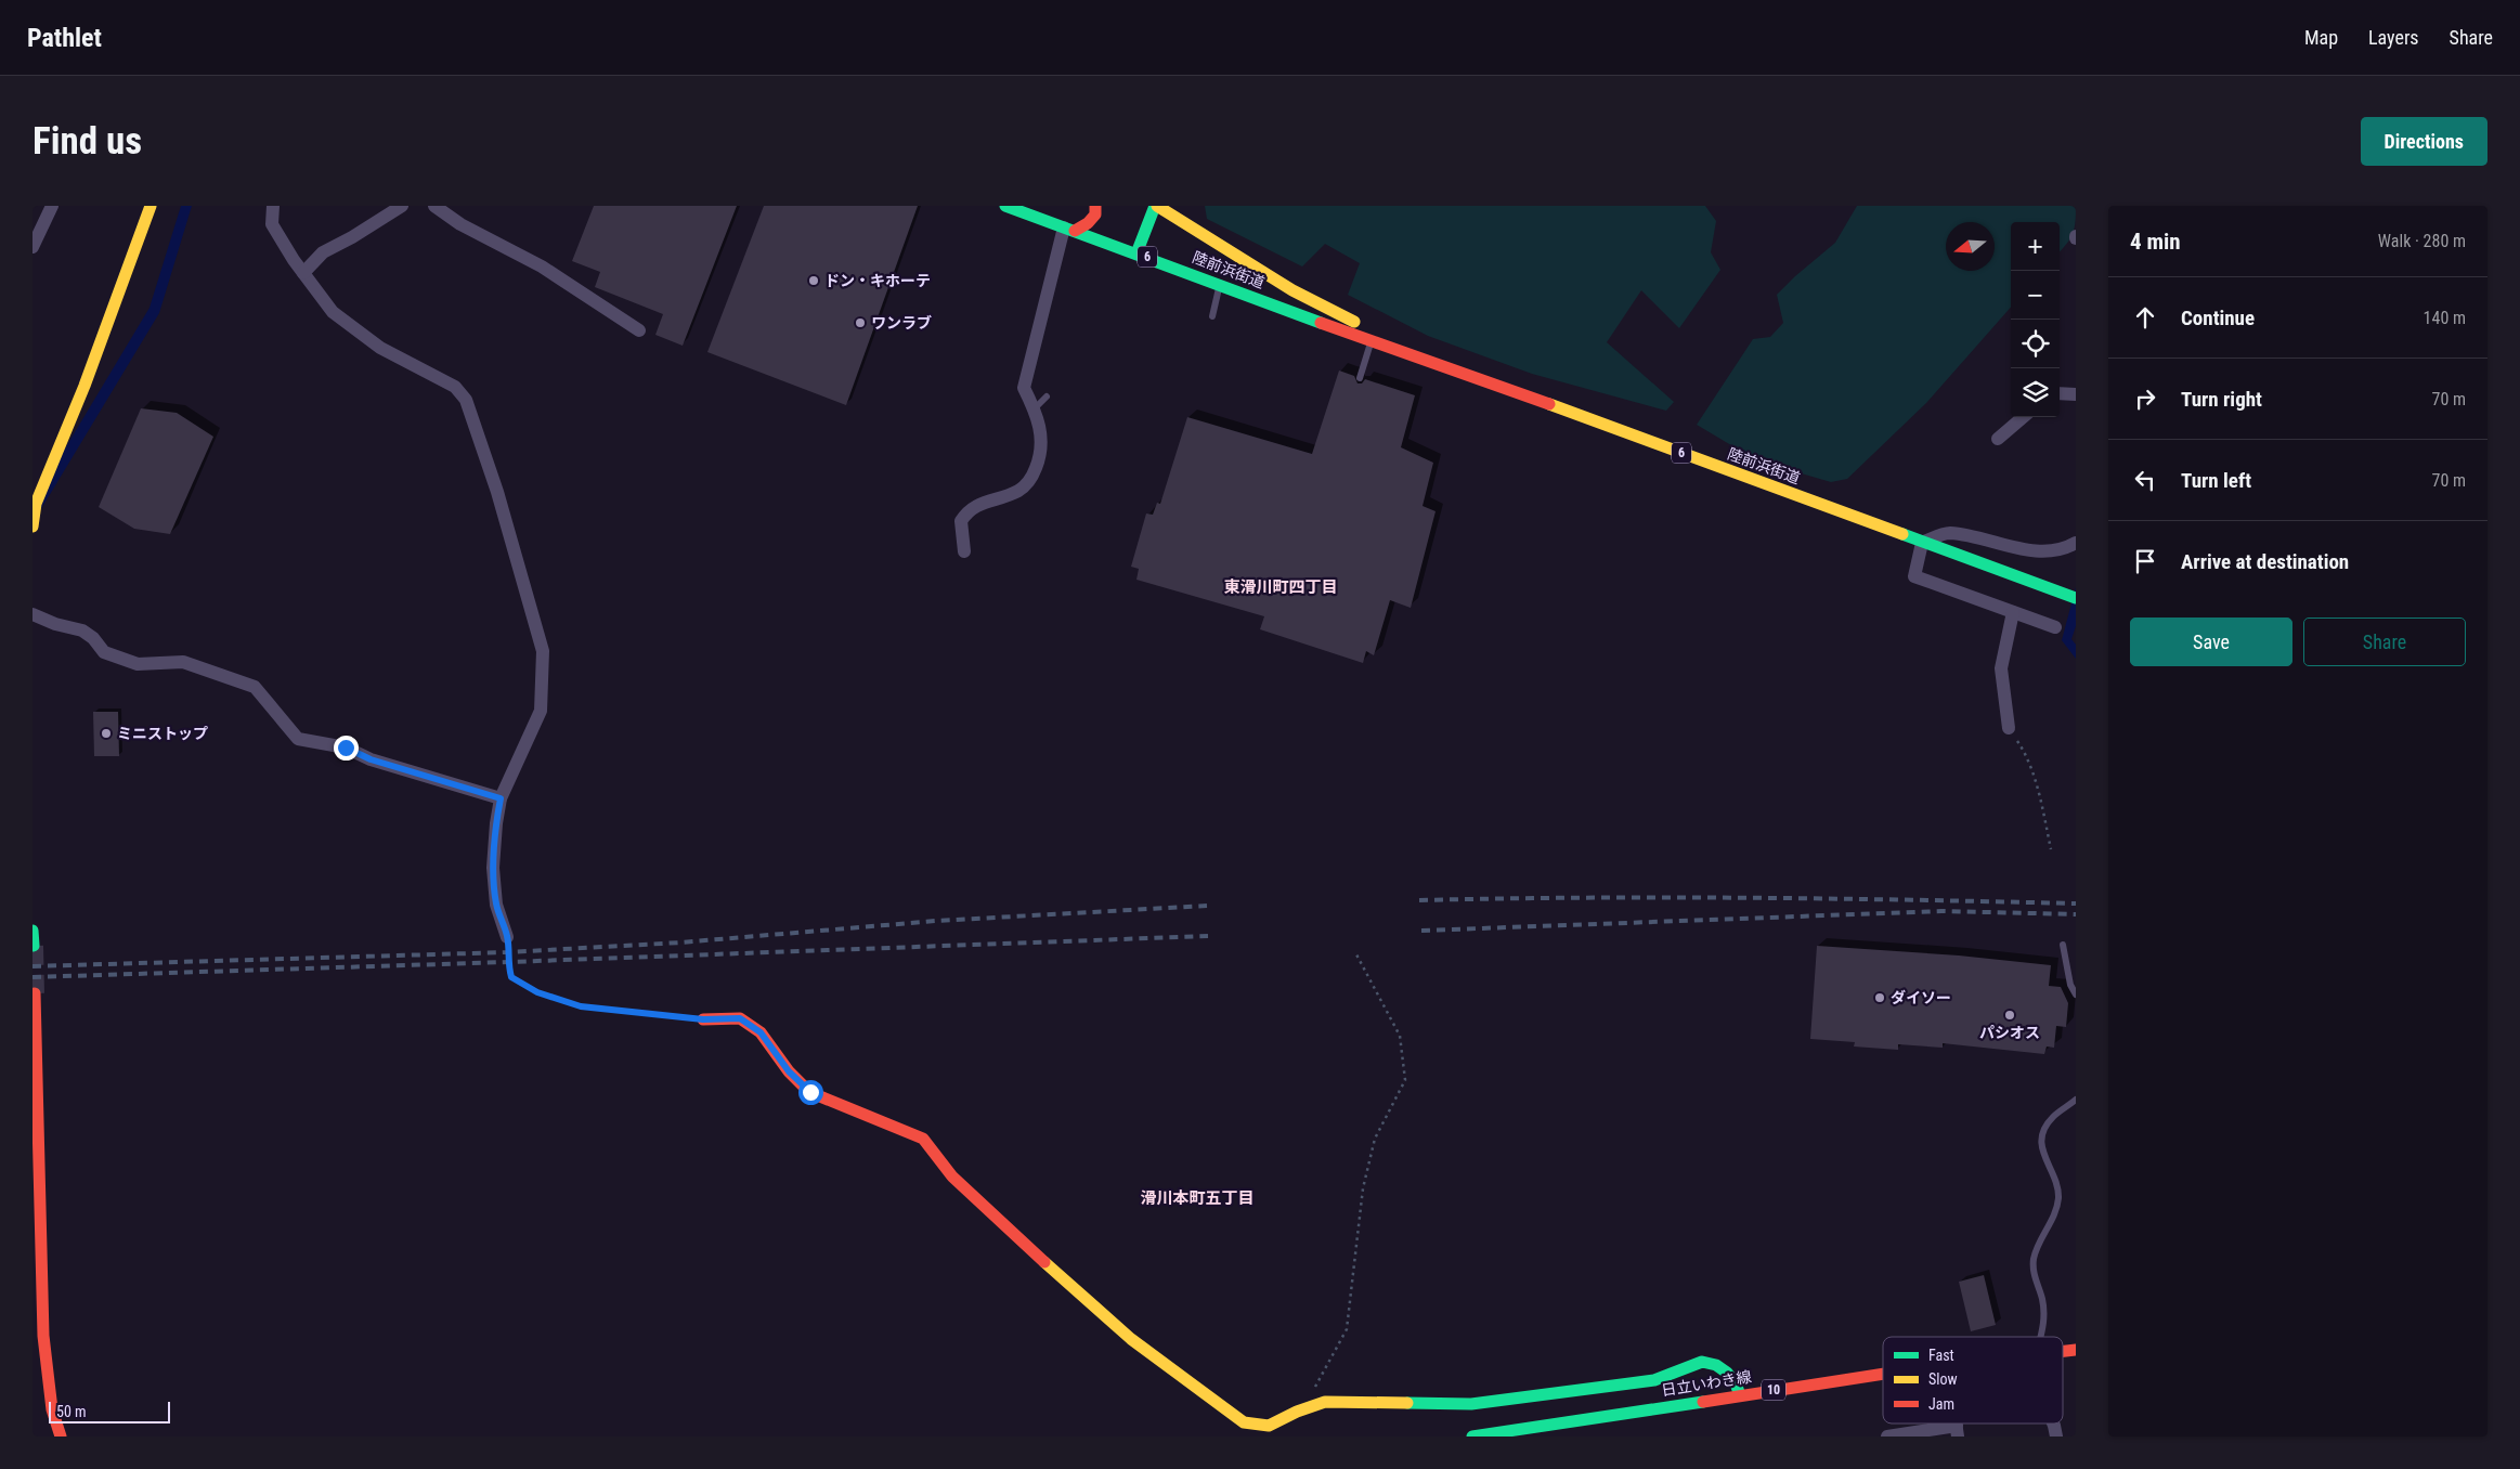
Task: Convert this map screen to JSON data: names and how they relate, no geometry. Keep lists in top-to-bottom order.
{
  "streets": {
    "main road": [
      "6",
      "陸前浜街道",
      "日立いわき線",
      "10"
    ]
  },
  "crossings": [
    ["6", "陸前浜街道"]
  ],
  "districts": ["東滑川町四丁目", "滑川本町五丁目"],
  "places": [
    "ドン・キホーテ",
    "ワンラブ",
    "ミニストップ",
    "ダイソー",
    "パシオス"
  ],
  "legend": ["Fast", "Slow", "Jam"],
  "scale_bar": "50 m",
  "north": "left",
  "page": {
    "header": "Pathlet",
    "nav": ["Map", "Layers", "Share"],
    "buttons": [
      "Directions",
      ["Save", "Share"]
    ],
    "title": "Find us",
    "heading": ["4 min", "Walk · 280 m"],
    "map_buttons": ["+", "−"],
    "list": [
      ["Continue", "140 m"],
      ["Turn right", "70 m"],
      ["Turn left", "70 m"],
      "Arrive at destination"
    ],
    "scale": "50 m"
  }
}
